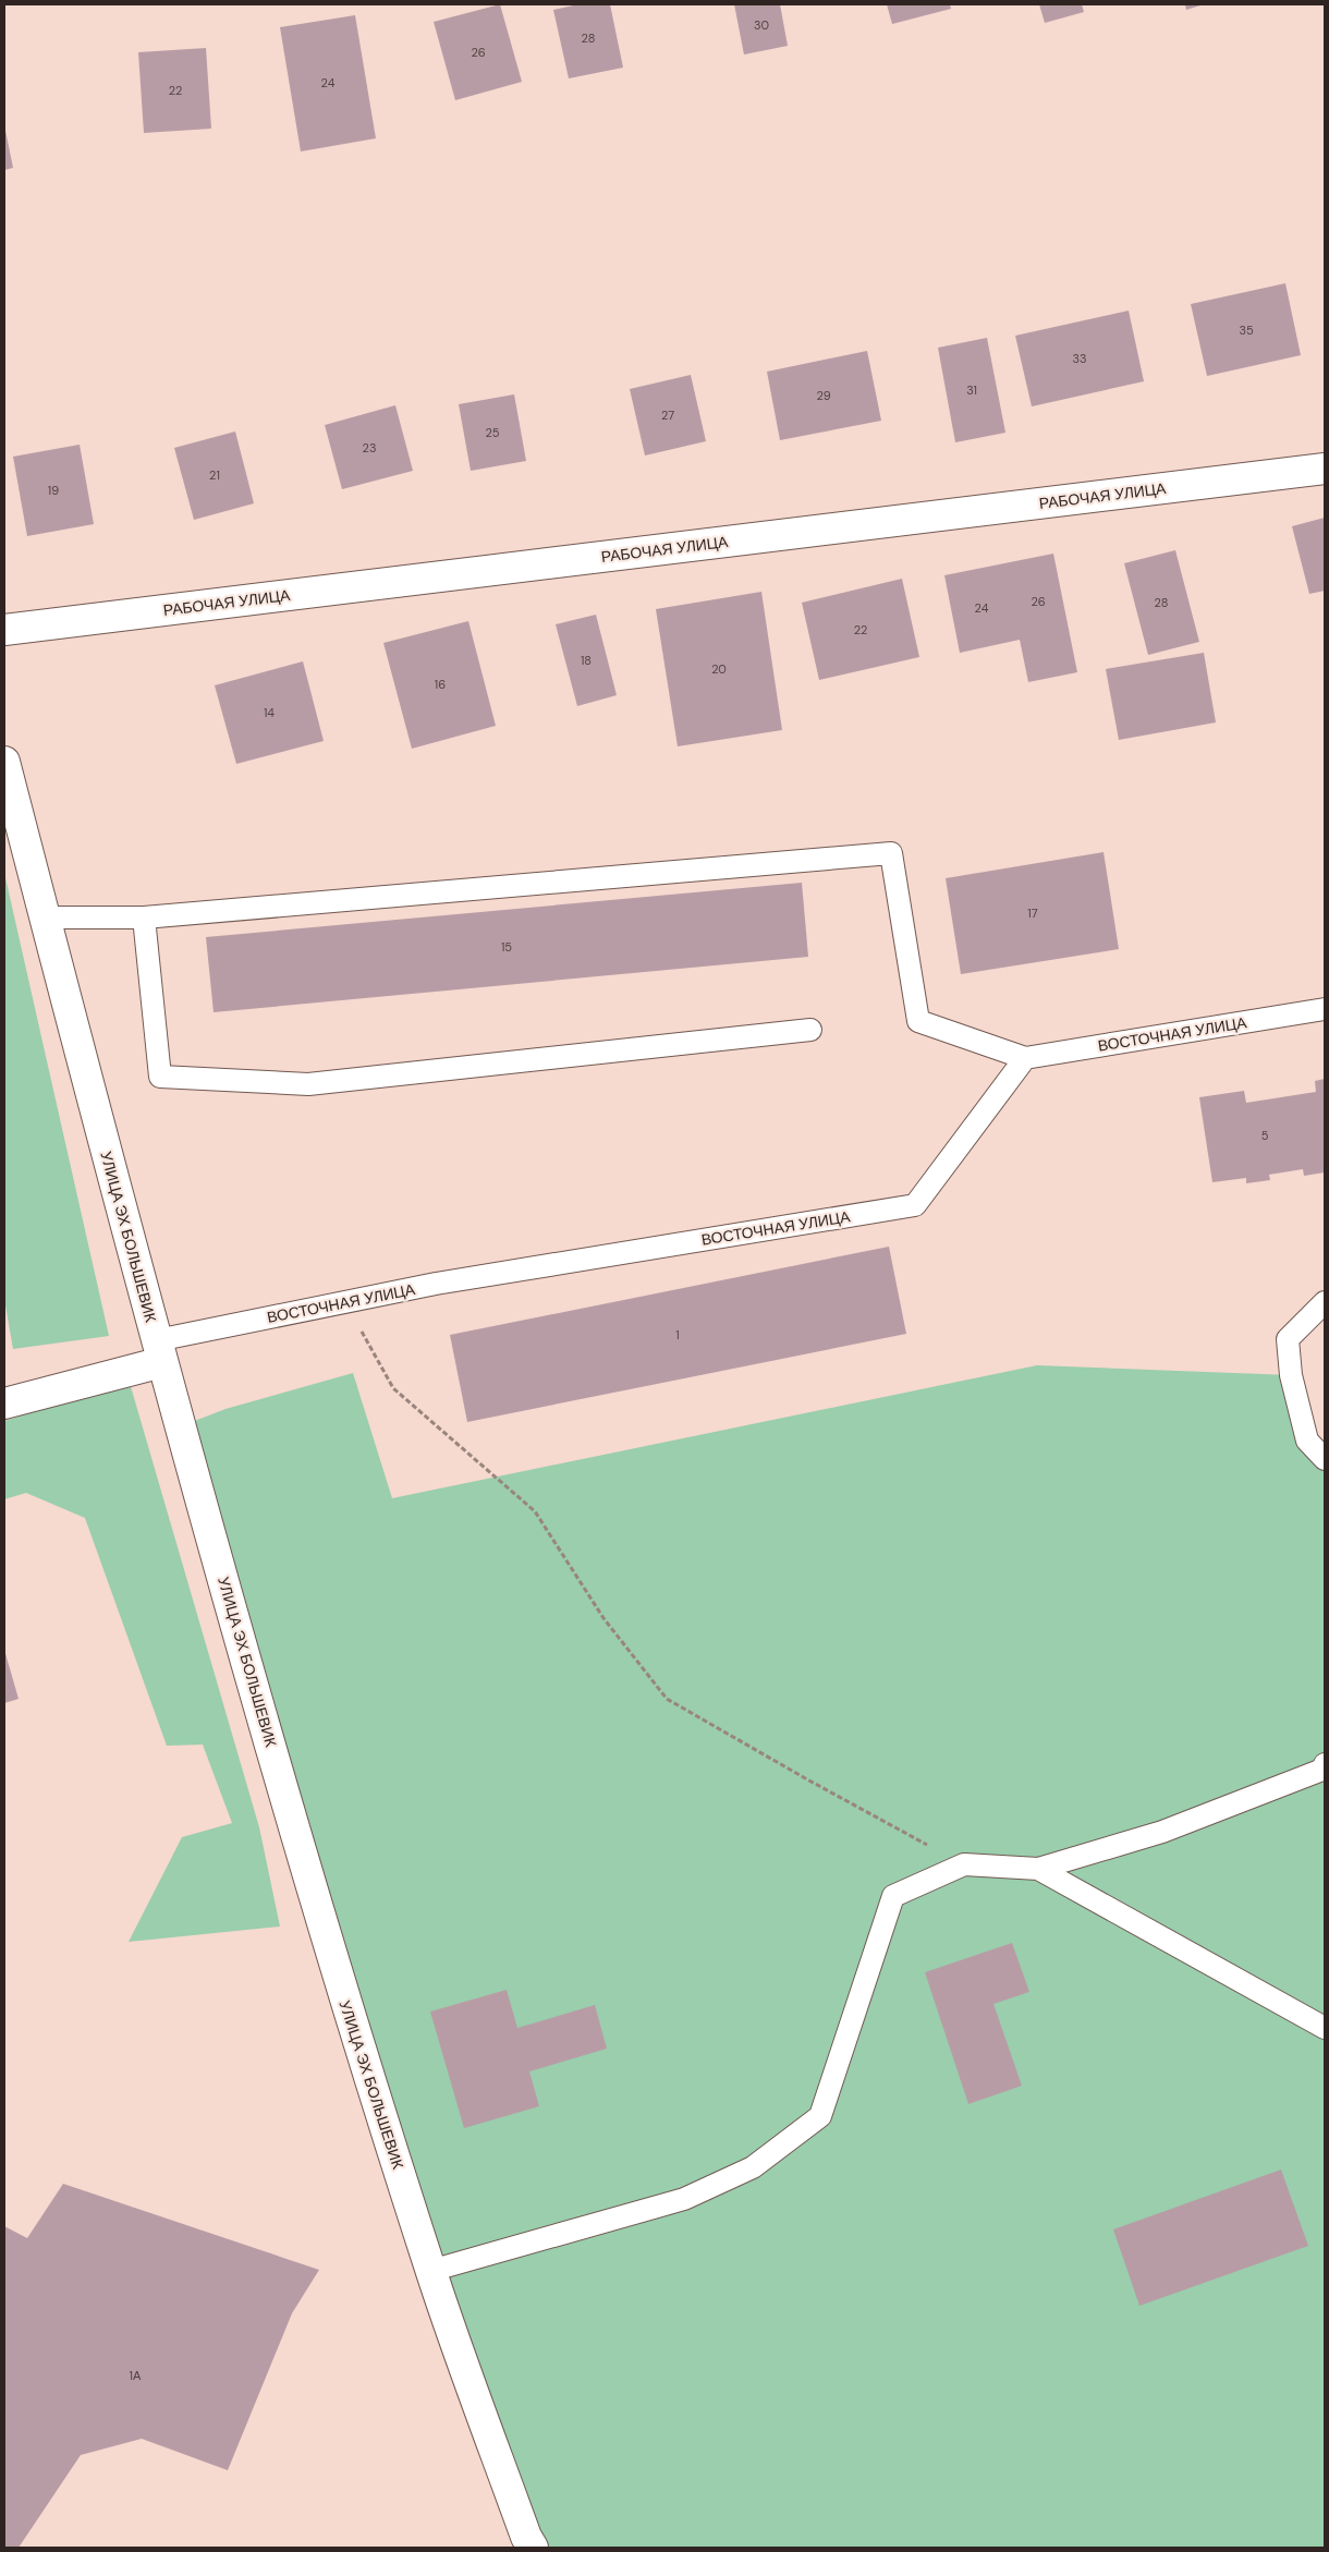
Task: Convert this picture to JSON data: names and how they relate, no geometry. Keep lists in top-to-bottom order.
{
  "streets": {
    "street": ["РАБОЧАЯ УЛИЦА", "ВОСТОЧНАЯ УЛИЦА", "УЛИЦА ЭХ БОЛЬШЕВИК"]
  },
  "crossings": [
    ["ВОСТОЧНАЯ УЛИЦА", "УЛИЦА ЭХ БОЛЬШЕВИК"]
  ],
  "house_numbers": [
    "30",
    "28",
    "26",
    "24",
    "22",
    "35",
    "33",
    "31",
    "29",
    "27",
    "25",
    "23",
    "21",
    "19",
    "26",
    "28",
    "24",
    "22",
    "18",
    "20",
    "16",
    "14",
    "17",
    "15",
    "5",
    "1",
    "1А"
  ]
}
